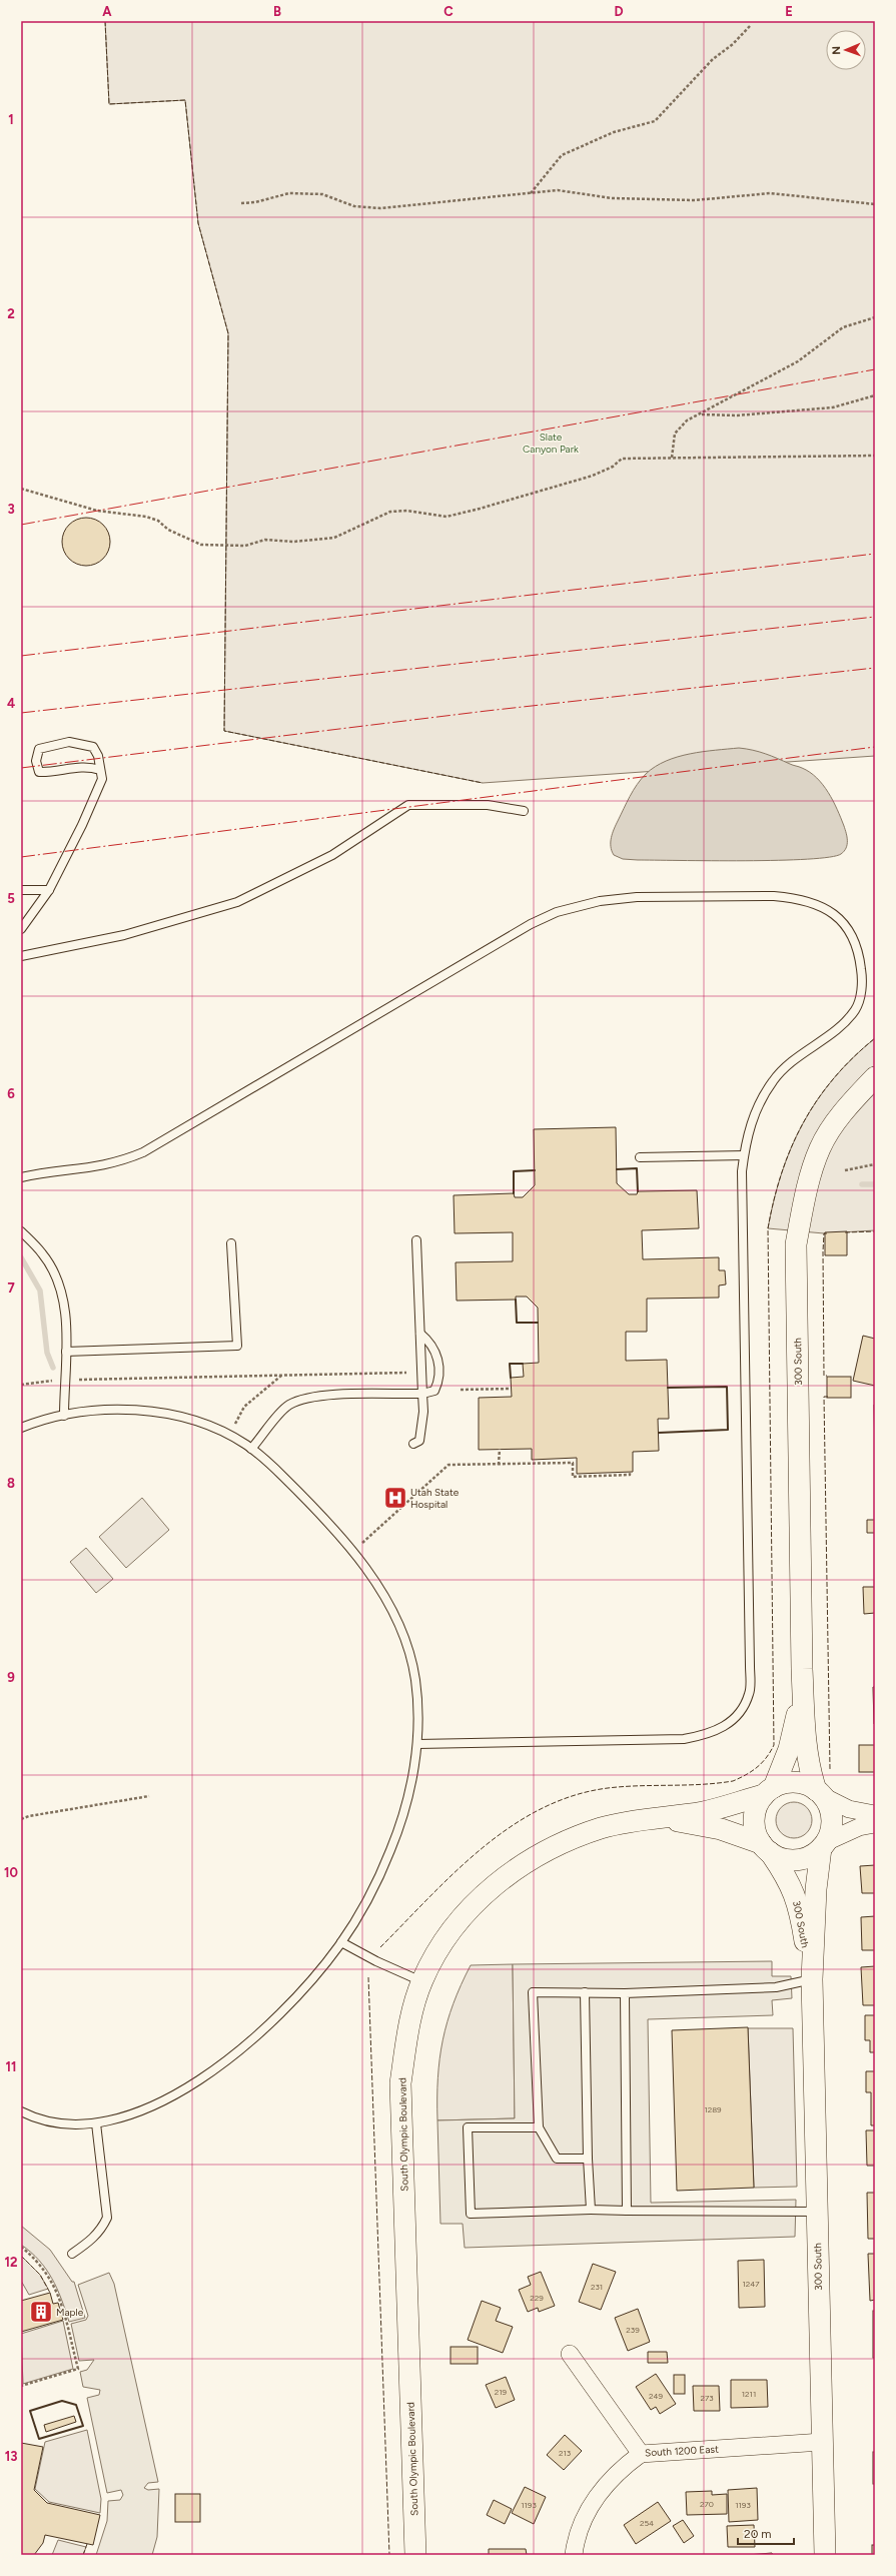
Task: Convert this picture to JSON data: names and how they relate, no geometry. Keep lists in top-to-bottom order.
{
  "streets": {
    "street": ["300 South", "South Olympic Boulevard", "South 1200 East"]
  },
  "crossings": [
    ["300 South", "South Olympic Boulevard"],
    ["300 South", "South 1200 East"]
  ],
  "parks": ["Slate Canyon Park"],
  "places": {
    "hospital": ["Utah State Hospital"],
    "building": ["Maple"]
  },
  "house_numbers": [
    "1289",
    "1247",
    "231",
    "229",
    "239",
    "219",
    "1211",
    "249",
    "273",
    "213",
    "270",
    "1193",
    "1193",
    "254"
  ],
  "scale_bar": "20 m",
  "north": "left",
  "grid": {
    "columns": [
      "A",
      "B",
      "C",
      "D",
      "E"
    ],
    "rows": [
      "1",
      "2",
      "3",
      "4",
      "5",
      "6",
      "7",
      "8",
      "9",
      "10",
      "11",
      "12",
      "13"
    ]
  }
}
